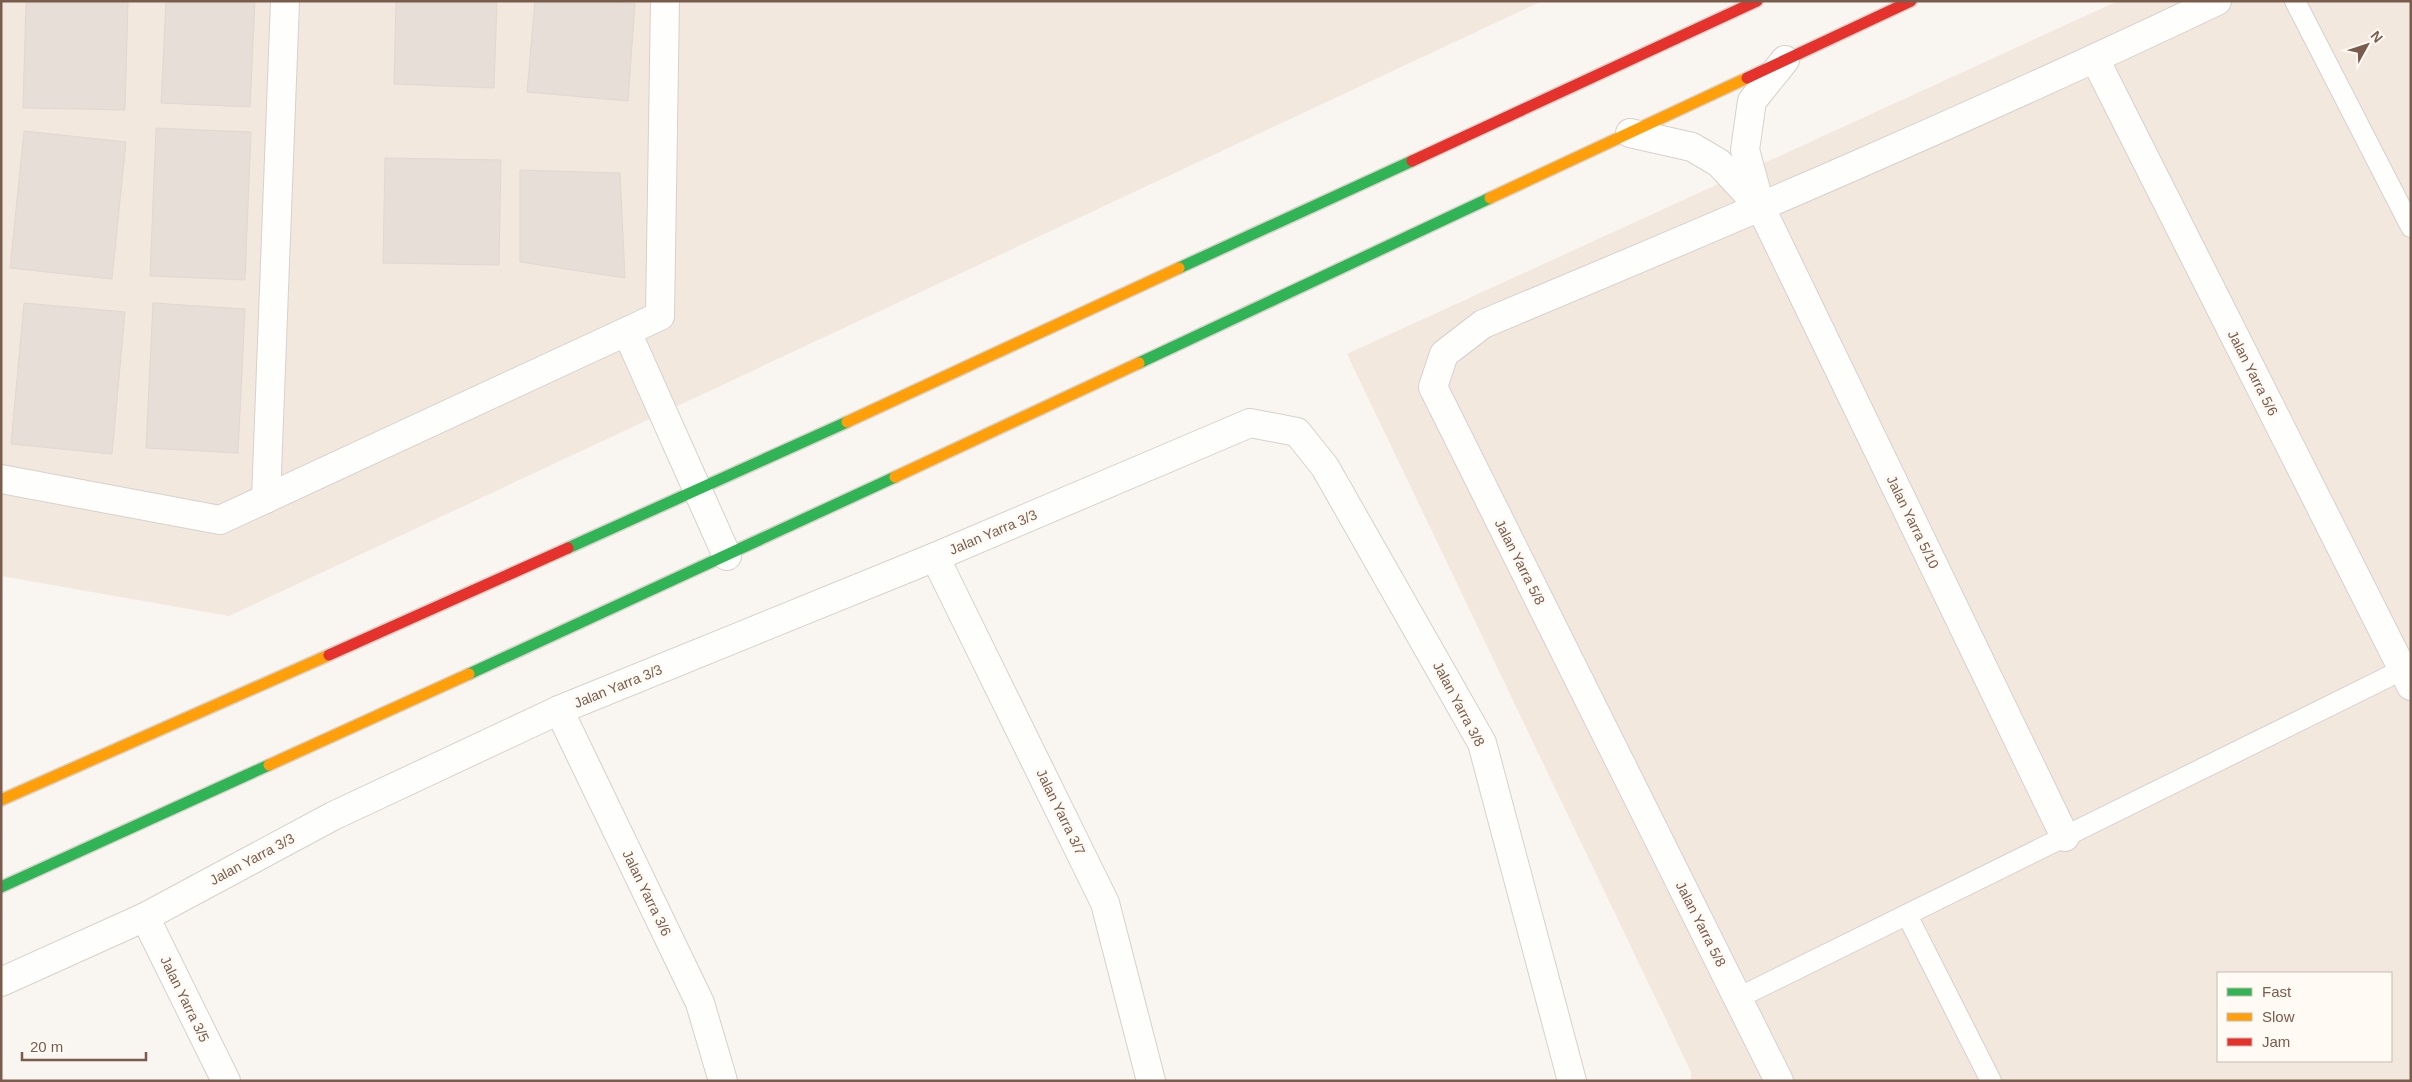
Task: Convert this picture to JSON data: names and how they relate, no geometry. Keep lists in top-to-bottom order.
{
  "streets": {
    "street": [
      "Jalan Yarra 5/6",
      "Jalan Yarra 5/10",
      "Jalan Yarra 3/3",
      "Jalan Yarra 5/8",
      "Jalan Yarra 3/8",
      "Jalan Yarra 3/7",
      "Jalan Yarra 3/6",
      "Jalan Yarra 3/5"
    ]
  },
  "crossings": [
    ["Jalan Yarra 5/6", "Jalan Yarra 5/8"],
    ["Jalan Yarra 5/10", "Jalan Yarra 5/8"],
    ["Jalan Yarra 3/3", "Jalan Yarra 3/8"],
    ["Jalan Yarra 3/3", "Jalan Yarra 3/7"],
    ["Jalan Yarra 3/3", "Jalan Yarra 3/6"],
    ["Jalan Yarra 3/3", "Jalan Yarra 3/5"]
  ],
  "legend": ["Fast", "Slow", "Jam"],
  "scale_bar": "20 m",
  "north": "top right"
}
